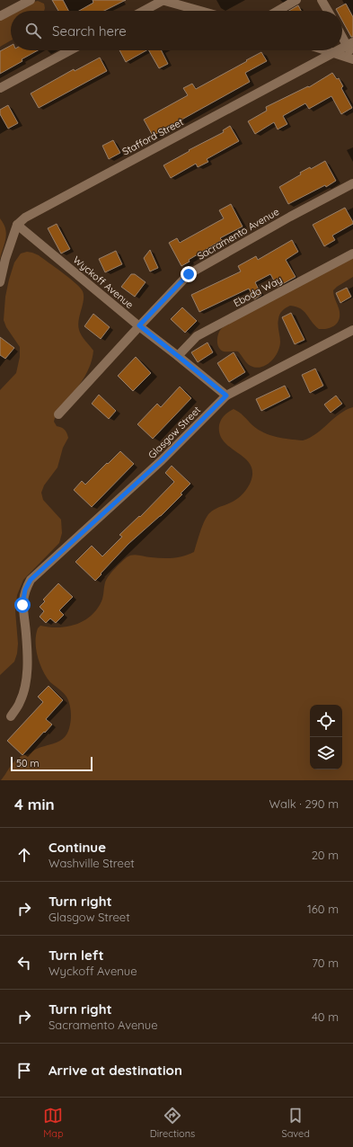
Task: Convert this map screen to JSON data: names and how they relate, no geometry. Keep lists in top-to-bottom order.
{
  "streets": {
    "street": [
      "Stafford Street",
      "Sacramento Avenue",
      "Wyckoff Avenue",
      "Eboda Way",
      "Glasgow Street"
    ]
  },
  "crossings": [
    ["Stafford Street", "Wyckoff Avenue"],
    ["Sacramento Avenue", "Wyckoff Avenue"],
    ["Wyckoff Avenue", "Eboda Way"],
    ["Wyckoff Avenue", "Glasgow Street"]
  ],
  "scale_bar": "50 m",
  "page": {
    "search": "Search here",
    "scale": "50 m",
    "heading": ["4 min", "Walk · 290 m"],
    "list": [
      ["Continue", "Washville Street", "20 m"],
      ["Turn right", "Glasgow Street", "160 m"],
      ["Turn left", "Wyckoff Avenue", "70 m"],
      ["Turn right", "Sacramento Avenue", "40 m"],
      "Arrive at destination"
    ],
    "nav": ["Map", "Directions", "Saved"]
  }
}
